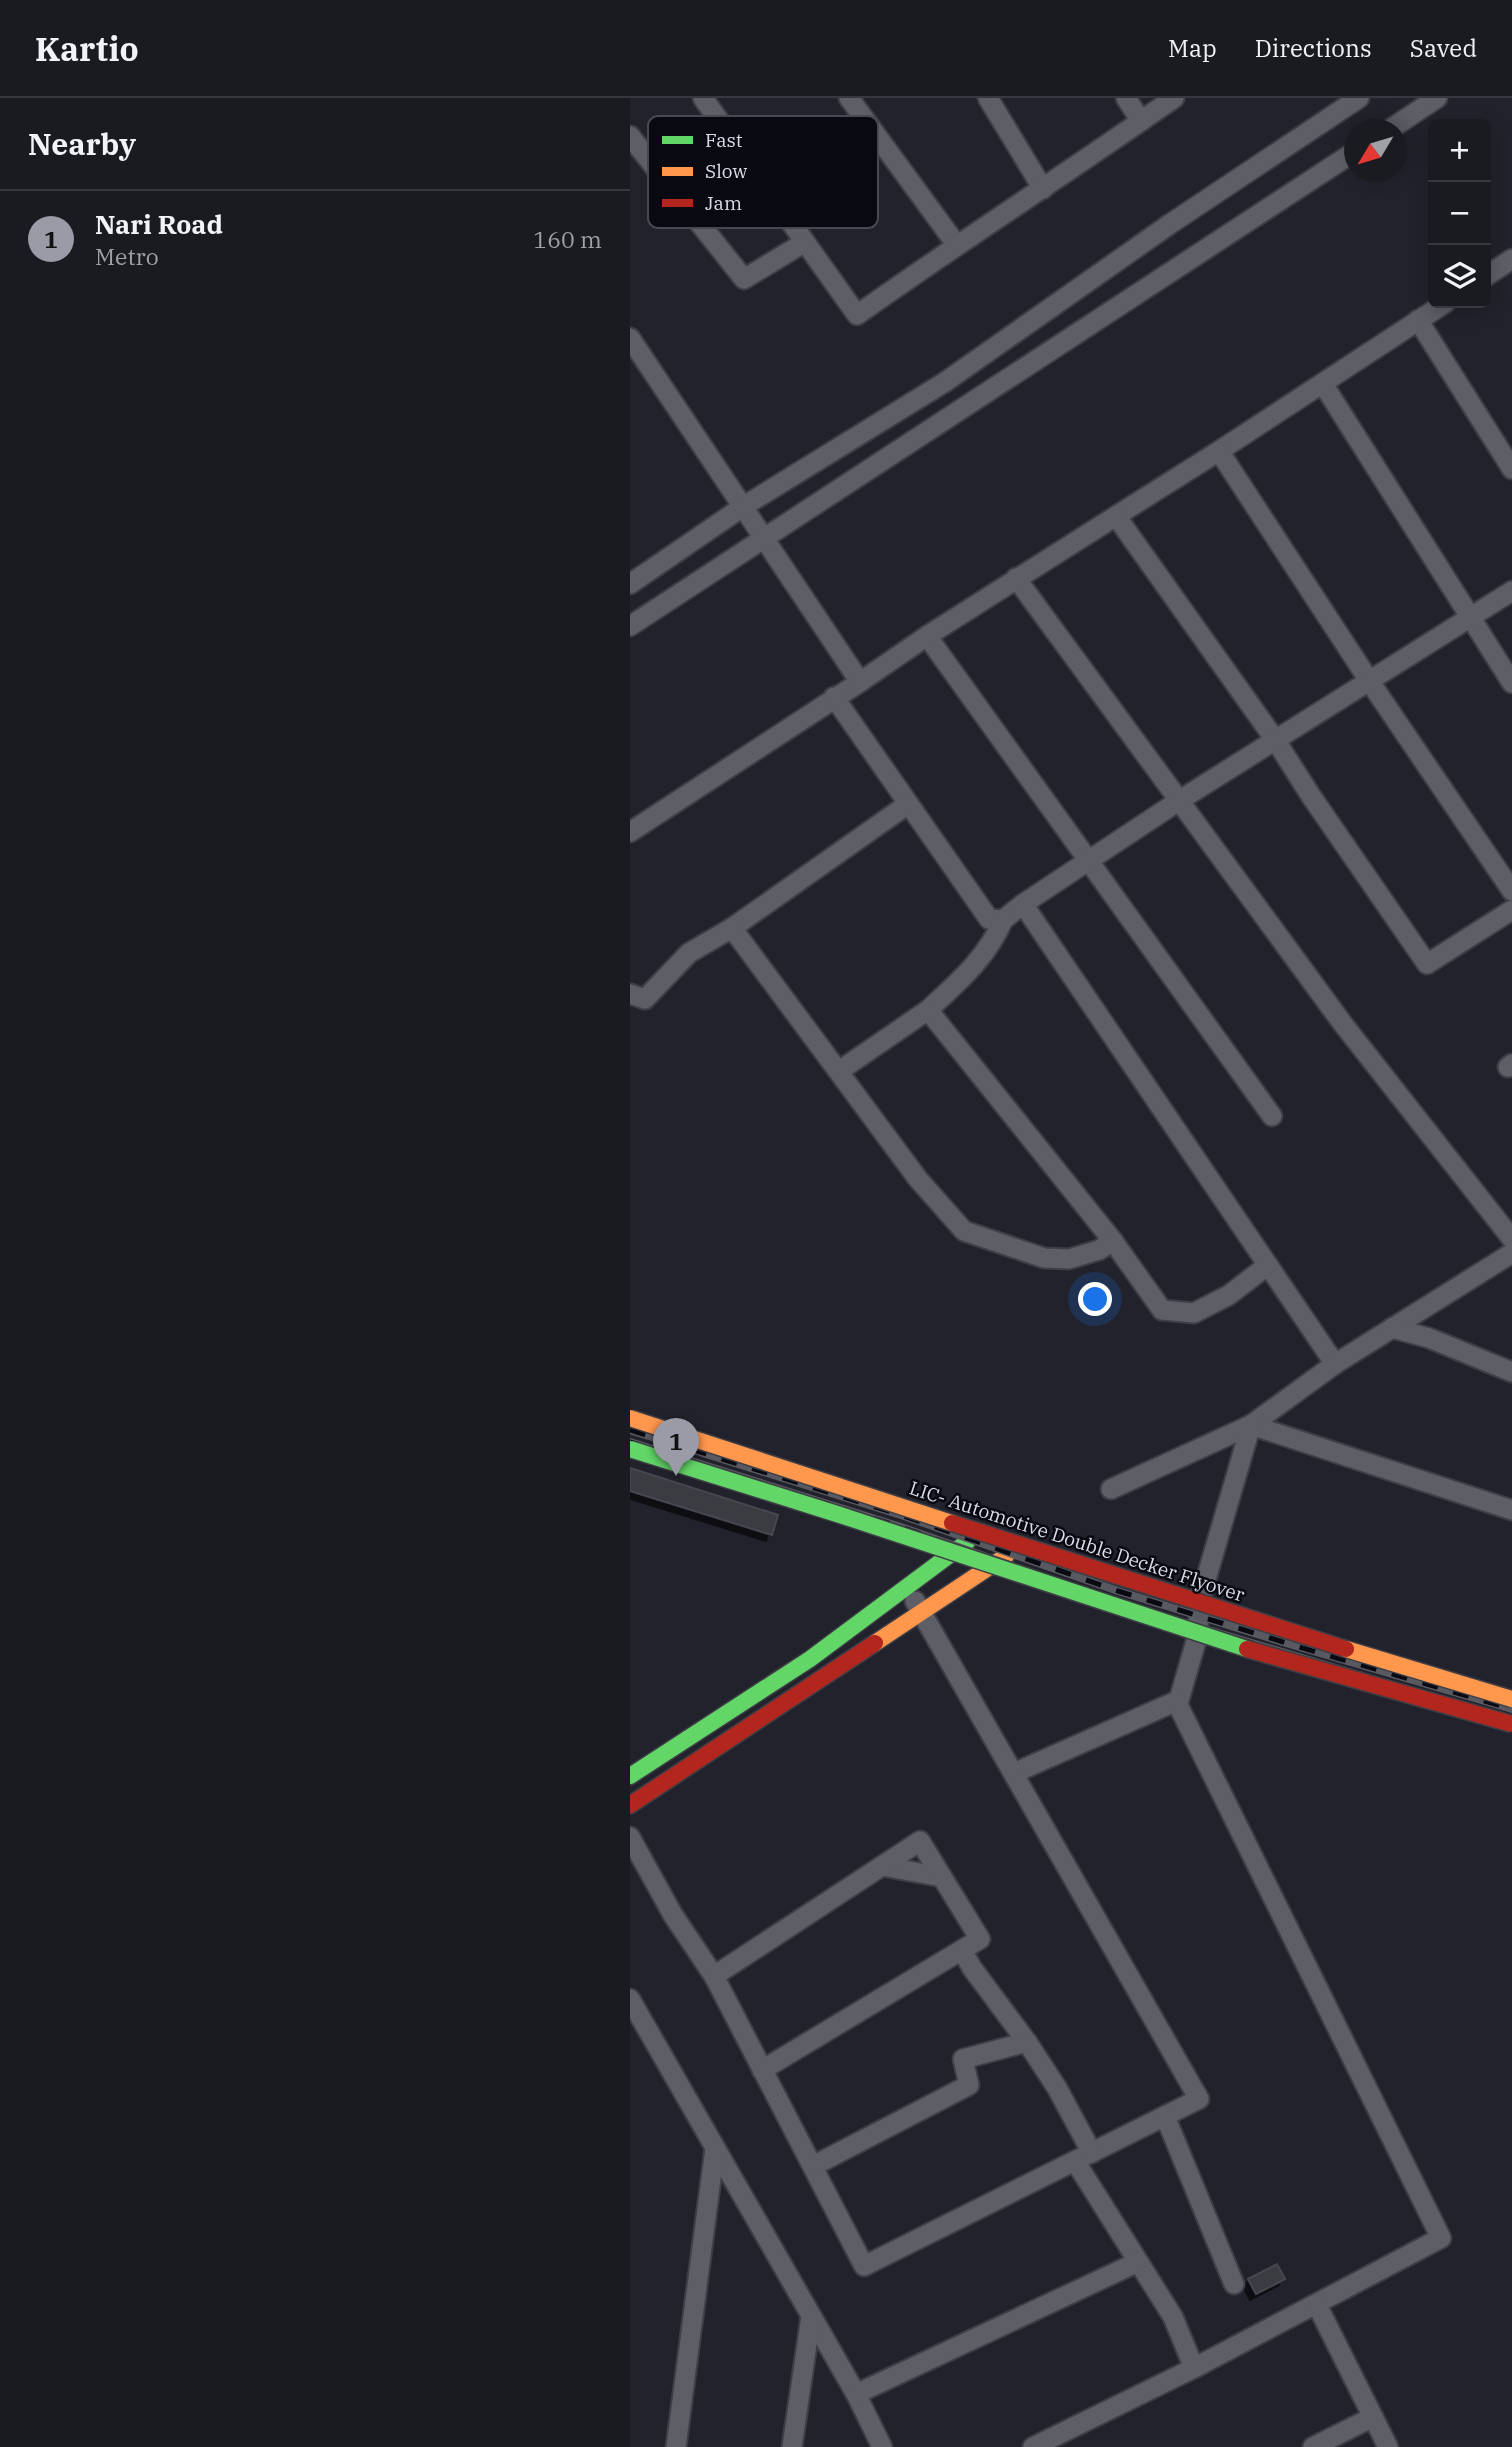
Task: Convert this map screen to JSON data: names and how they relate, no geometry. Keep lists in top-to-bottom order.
{
  "streets": {
    "main road": ["LIC- Automotive Double Decker Flyover"]
  },
  "legend": ["Fast", "Slow", "Jam"],
  "north": "bottom left",
  "page": {
    "header": "Kartio",
    "nav": ["Map", "Directions", "Saved"],
    "heading": "Nearby",
    "map_buttons": ["+", "−"],
    "list": [
      {
        "mark": "1",
        "name": "Nari Road",
        "note": "Metro",
        "value": "160 m"
      }
    ],
    "pins": "1"
  }
}
